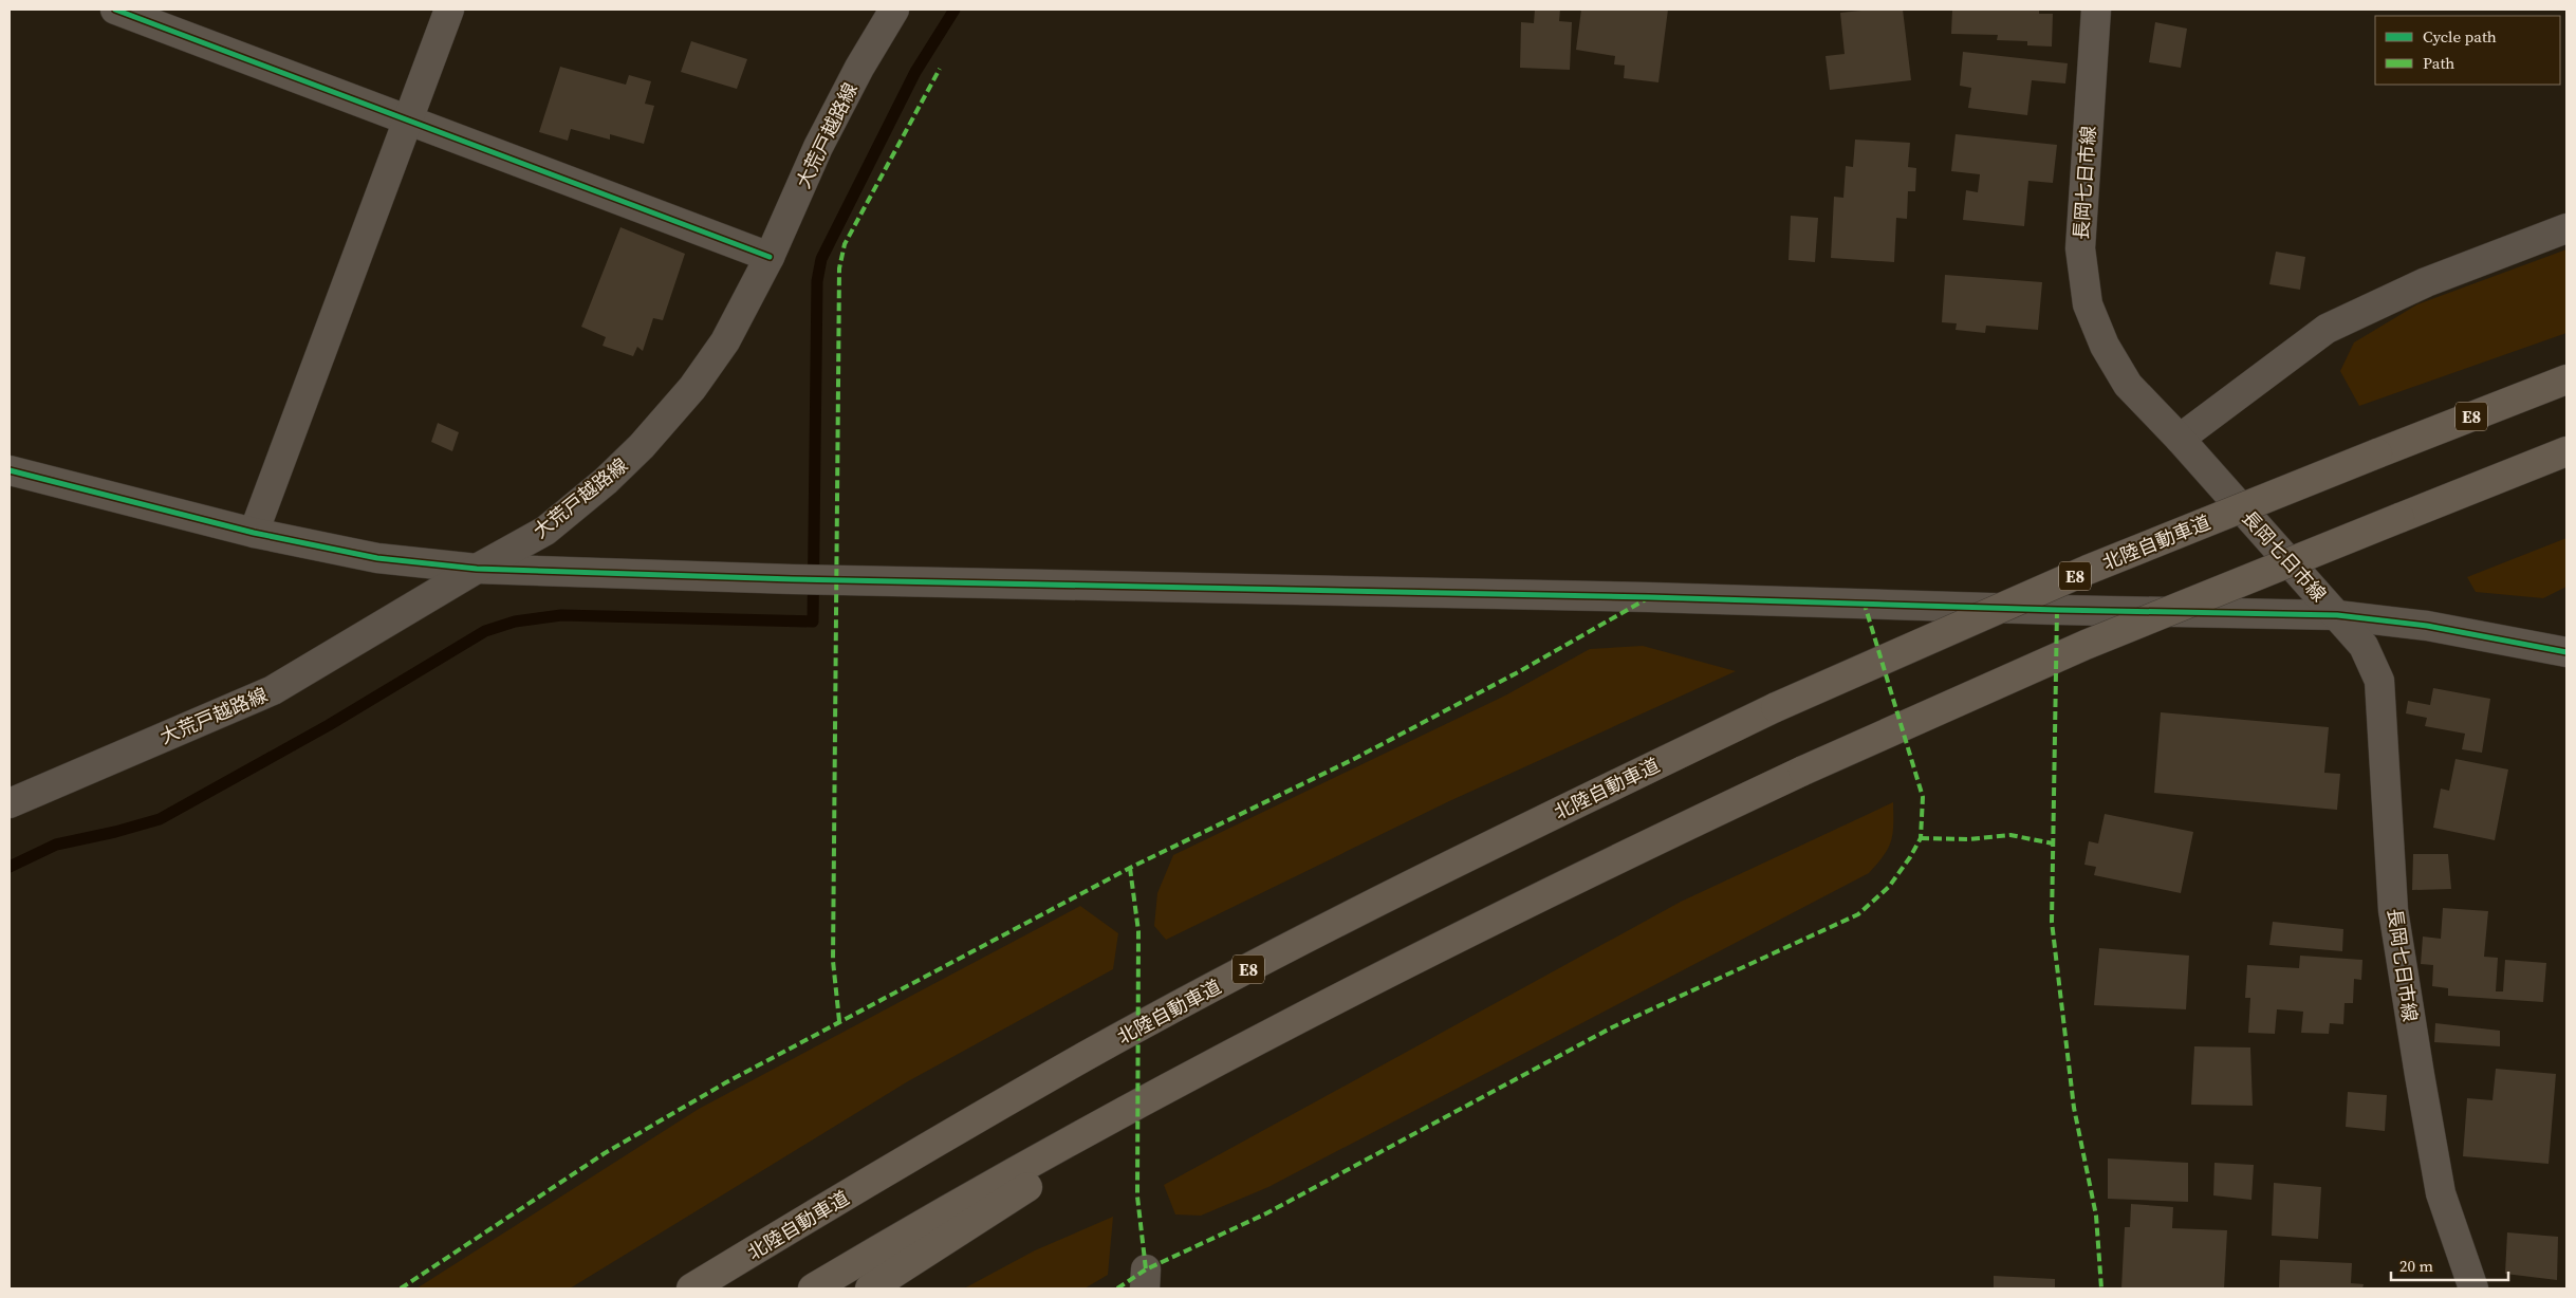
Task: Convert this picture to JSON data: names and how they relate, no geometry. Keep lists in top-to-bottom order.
{
  "streets": {
    "highway": ["E8", "北陸自動車道"],
    "street": ["大荒戸越路線", "長岡七日市線"]
  },
  "legend": ["Cycle path", "Path"],
  "scale_bar": "20 m"
}
